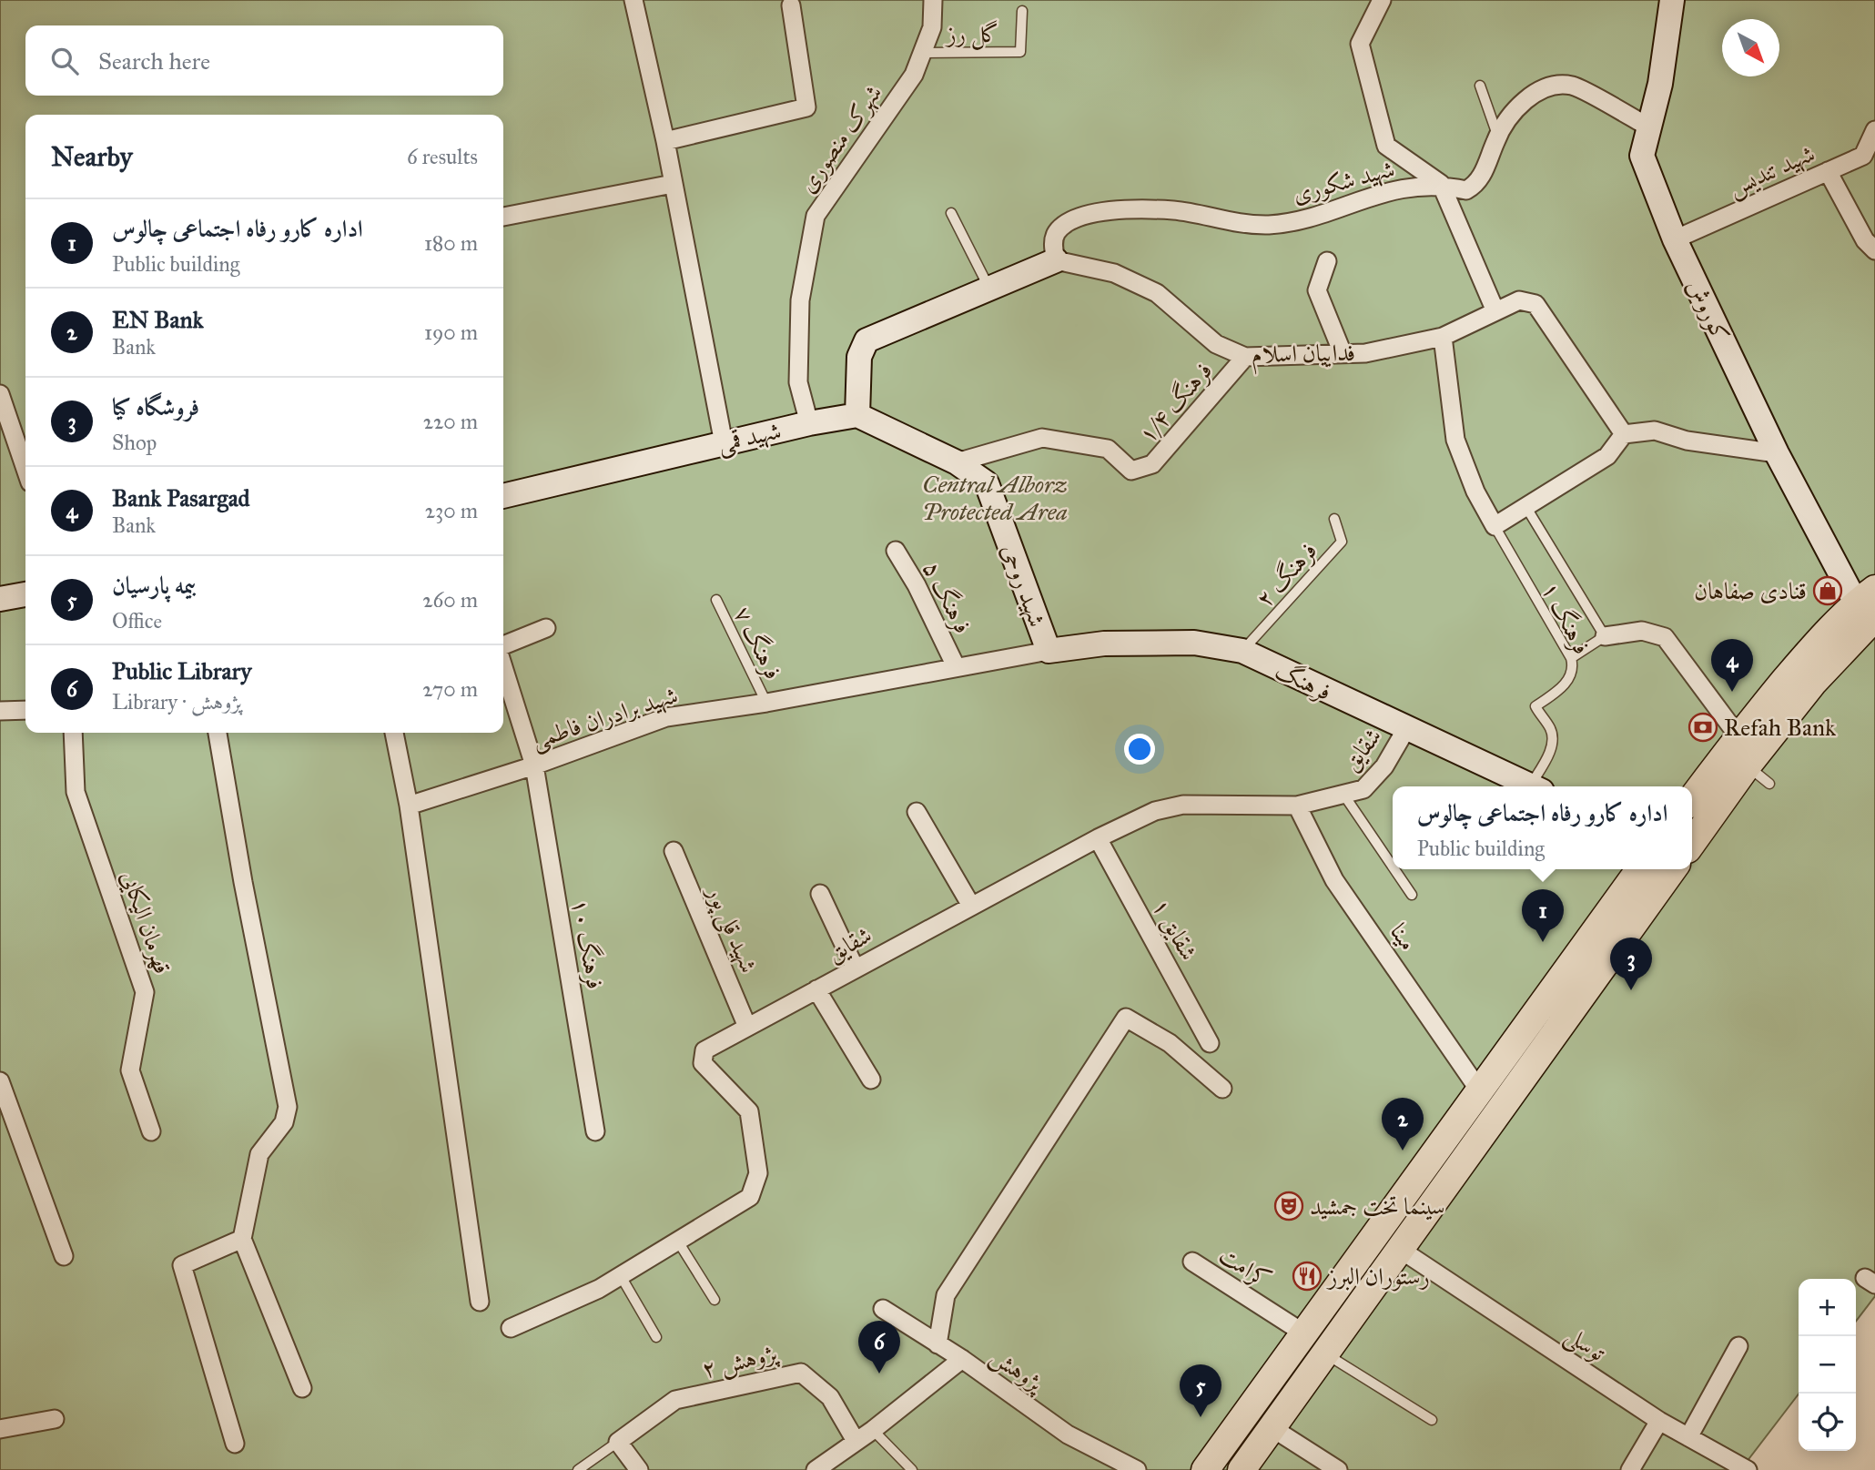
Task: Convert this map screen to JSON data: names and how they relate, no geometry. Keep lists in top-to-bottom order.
{
  "streets": {
    "street": [
      "شهرک منصوری",
      "شهید تندیس",
      "شهید شکوری",
      "کوروش",
      "فداییان اسلام",
      "فرهنگ ۱/۴",
      "شهید قمی",
      "شهید روحی",
      "فرهنگ ۵",
      "فرهنگ",
      "شهید برادران فاطمی",
      "شقایق",
      "قهرمان الیکایی",
      "شهید قلی پور",
      "شقایق ۱",
      "مینا",
      "فرهنگ ۱۰",
      "کرامت",
      "توسلی",
      "پژوهش ۲",
      "پژوهش"
    ],
    "lane": [
      "گل رز",
      "فرهنگ ۲",
      "فرهنگ ۱",
      "فرهنگ ۷"
    ]
  },
  "crossings": [
    ["گل رز", "شهرک منصوری"],
    ["شهرک منصوری", "شهید قمی"],
    ["شهید تندیس", "کوروش"],
    ["شهید شکوری", "کوروش"],
    ["شهید شکوری", "فداییان اسلام"],
    ["فداییان اسلام", "فرهنگ ۱/۴"],
    ["فرهنگ ۱/۴", "شهید روحی"],
    ["فرهنگ ۲", "فرهنگ"],
    ["شهید روحی", "فرهنگ"],
    ["شهید روحی", "شهید برادران فاطمی"],
    ["فرهنگ ۵", "شهید برادران فاطمی"],
    ["فرهنگ ۷", "شهید برادران فاطمی"],
    ["فرهنگ", "شهید برادران فاطمی"],
    ["فرهنگ", "شقایق"],
    ["شهید برادران فاطمی", "فرهنگ ۱۰"],
    ["شقایق", "شهید قلی پور"],
    ["شقایق", "شقایق ۱"],
    ["شقایق", "مینا"],
    ["پژوهش ۲", "پژوهش"]
  ],
  "parks": ["Central Alborz Protected Area"],
  "places": {
    "shop": ["قنادی صفاهان"],
    "bank": ["Refah Bank"],
    "theatre": ["سینما تخت جمشید"],
    "restaurant": ["رستوران البرز"]
  },
  "north": "bottom right",
  "page": {
    "search": "Search here",
    "heading": ["Nearby", "6 results"],
    "list": [
      {
        "mark": "1",
        "name": "اداره کارو رفاه اجتماعی چالوس",
        "note": "Public building",
        "value": "180 m"
      },
      {
        "mark": "2",
        "name": "EN Bank",
        "note": "Bank",
        "value": "190 m"
      },
      {
        "mark": "3",
        "name": "فروشگاه کیا",
        "note": "Shop",
        "value": "220 m"
      },
      {
        "mark": "4",
        "name": "Bank Pasargad",
        "note": "Bank",
        "value": "230 m"
      },
      {
        "mark": "5",
        "name": "بیمه پارسیان",
        "note": "Office",
        "value": "260 m"
      },
      {
        "mark": "6",
        "name": "Public Library",
        "note": "Library · پژوهش",
        "value": "270 m"
      }
    ],
    "pins": [
      "4",
      "1",
      "3",
      "2",
      "6",
      "5"
    ],
    "popup": ["اداره کارو رفاه اجتماعی چالوس", "Public building"],
    "map_buttons": ["+", "−"]
  }
}
